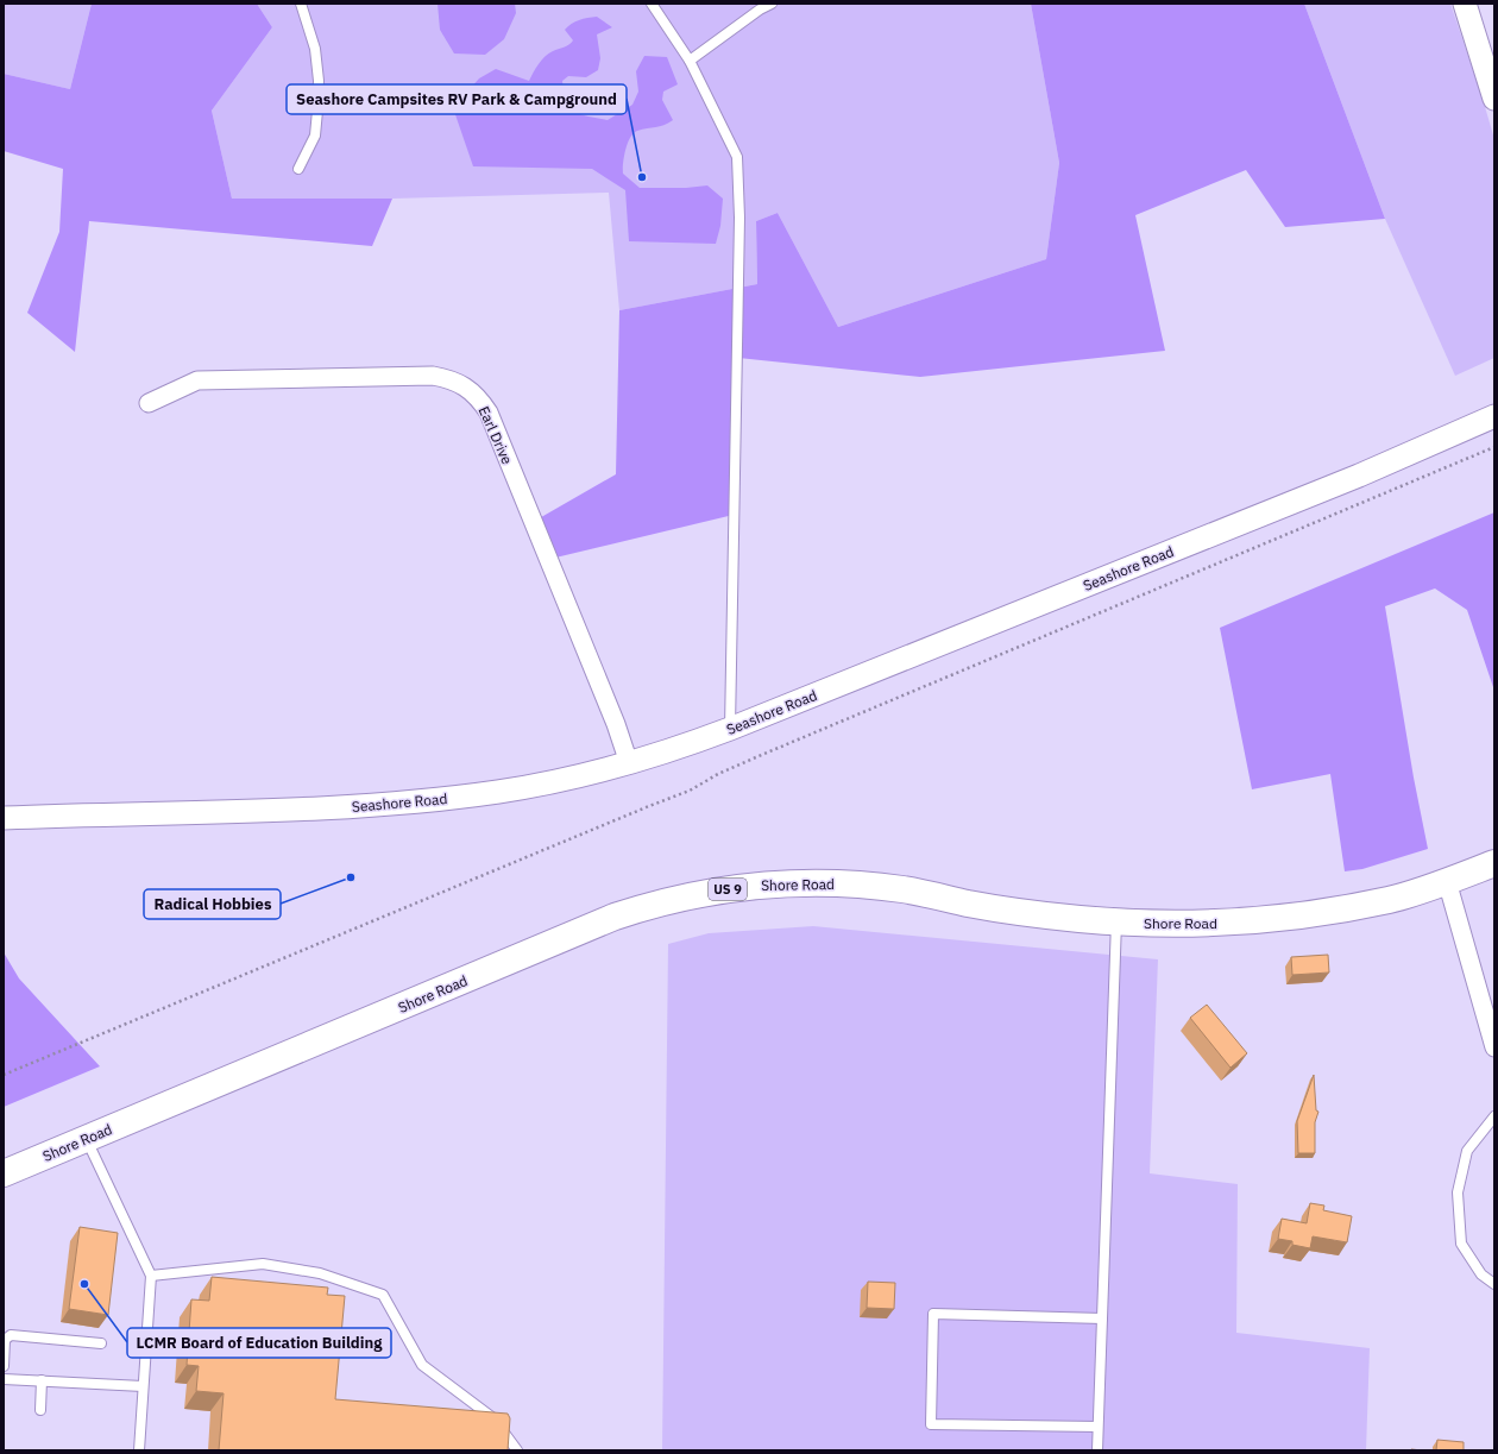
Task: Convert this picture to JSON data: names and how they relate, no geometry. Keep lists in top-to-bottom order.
{
  "streets": {
    "main road": ["Shore Road", "US 9"],
    "street": ["Earl Drive", "Seashore Road"]
  },
  "crossings": [
    ["Earl Drive", "Seashore Road"]
  ],
  "places": ["Seashore Campsites RV Park & Campground", "Radical Hobbies", "LCMR Board of Education Building"]
}
